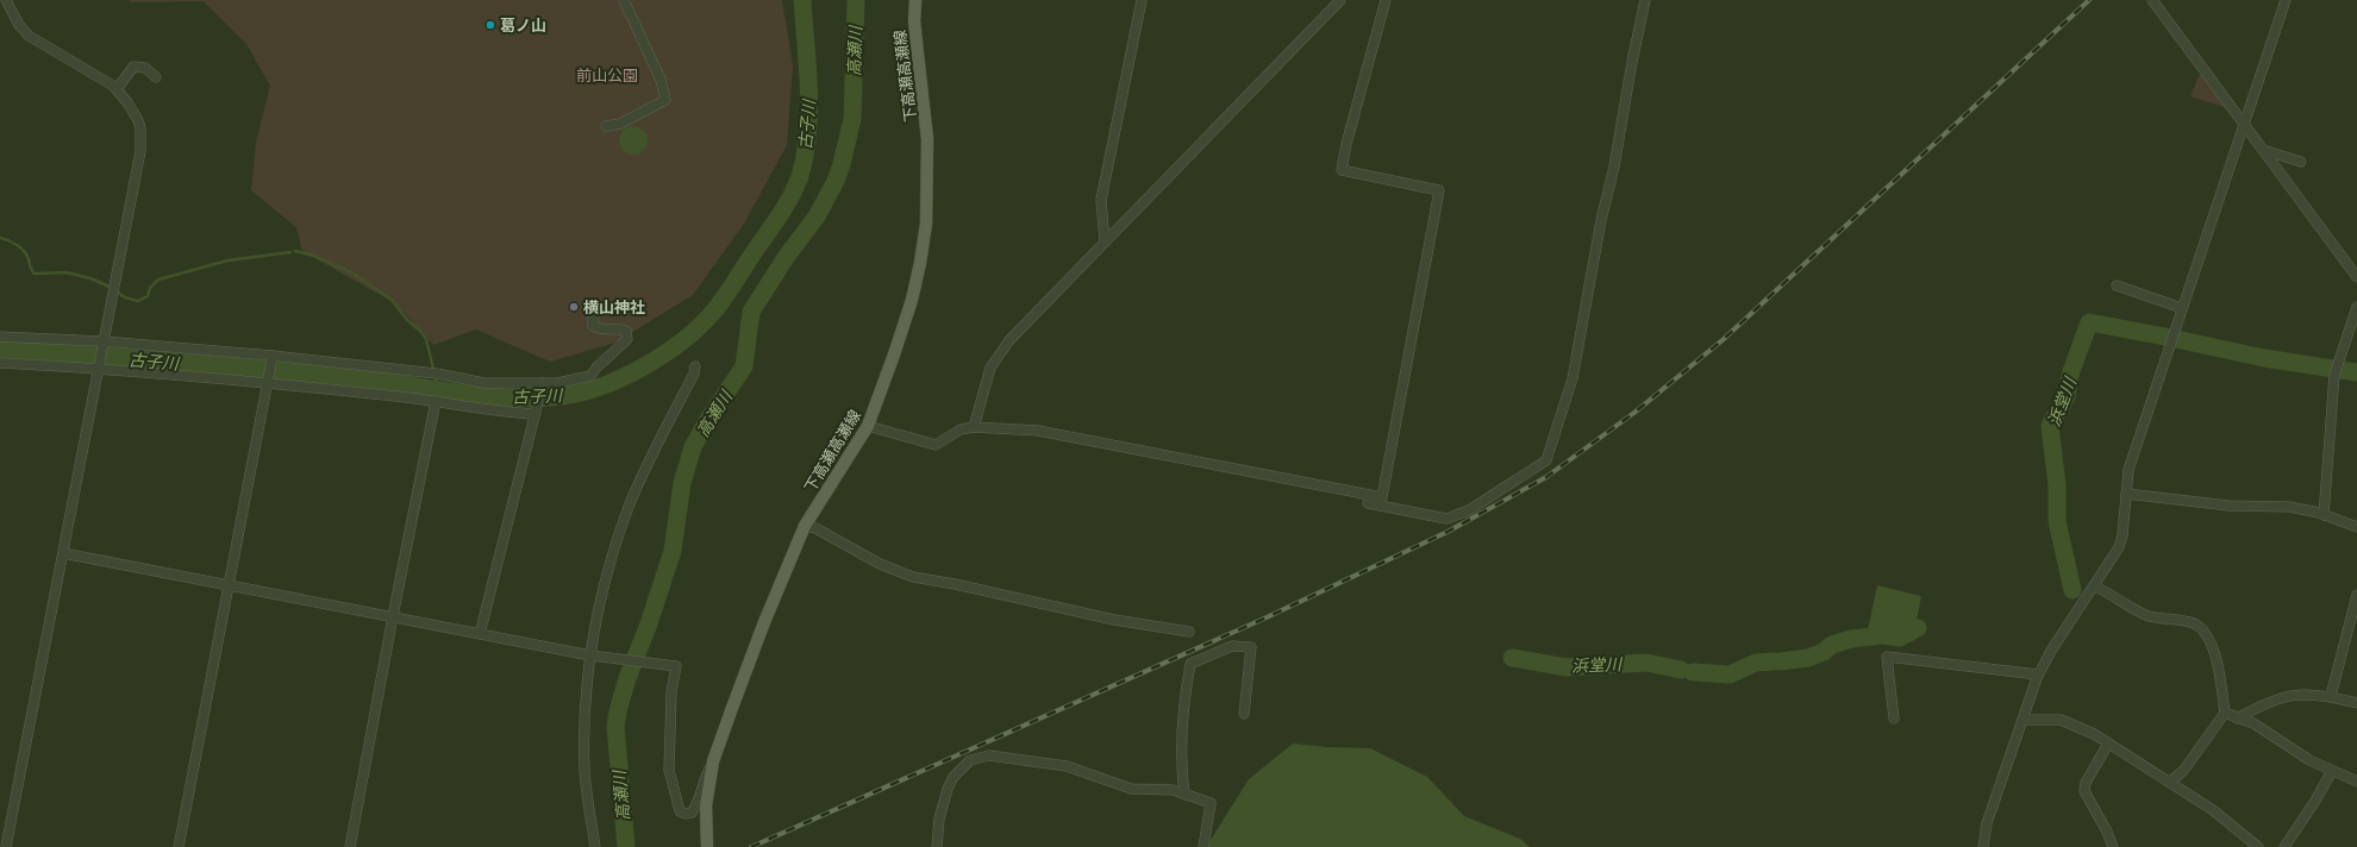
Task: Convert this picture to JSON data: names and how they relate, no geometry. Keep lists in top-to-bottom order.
{
  "streets": {
    "main road": ["下高瀬高瀬線"]
  },
  "water": ["高瀬川", "古子川", "浜堂川"],
  "parks": ["前山公園"],
  "places": ["葛ノ山", "横山神社"]
}
